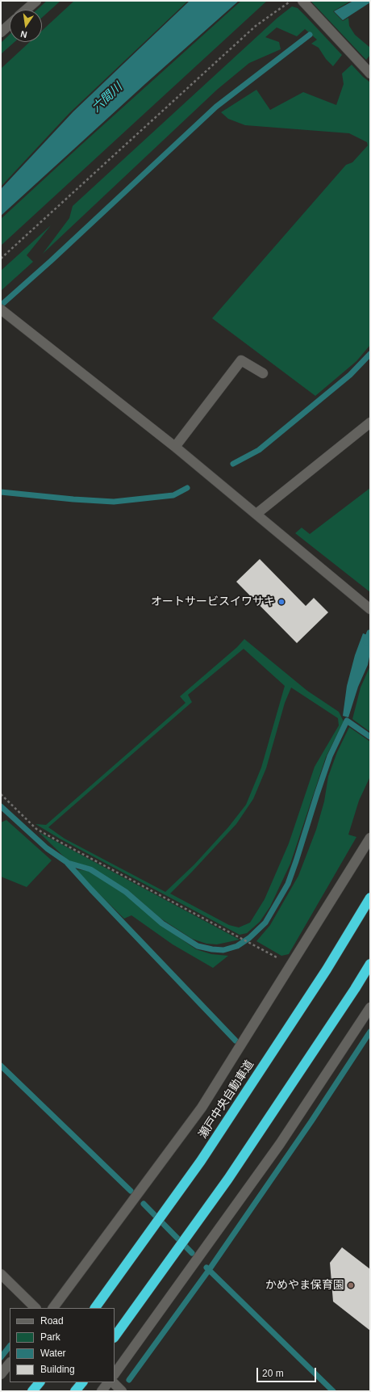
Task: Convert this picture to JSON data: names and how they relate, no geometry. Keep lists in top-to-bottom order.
{
  "streets": {
    "highway": ["瀬戸中央自動車道"]
  },
  "water": ["六間川"],
  "places": ["オートサービスイワサキ", "かめやま保育園"],
  "legend": [
    "Road",
    "Park",
    "Water",
    "Building"
  ],
  "scale_bar": "20 m",
  "north": "bottom"
}
